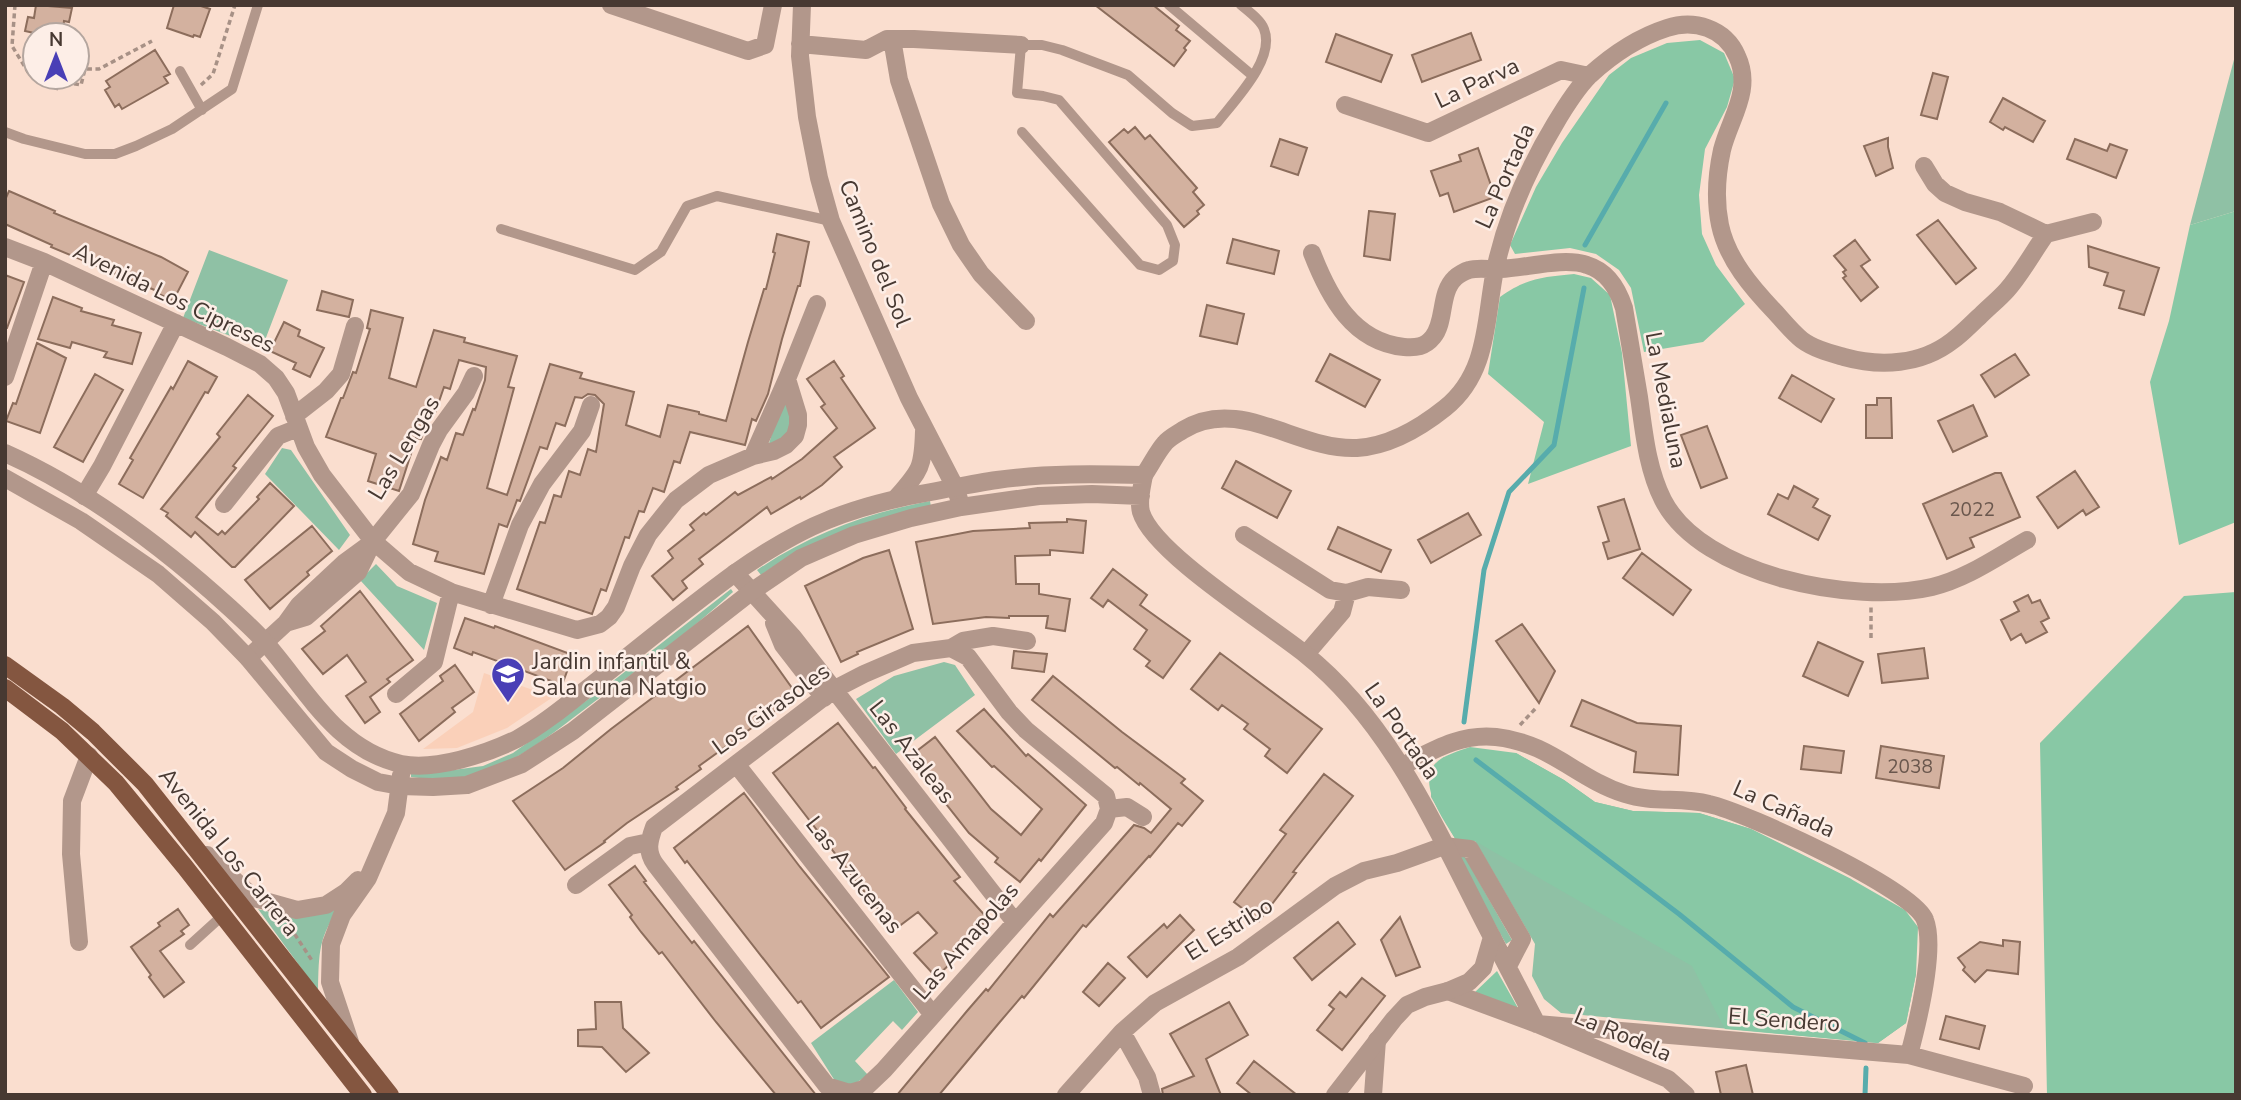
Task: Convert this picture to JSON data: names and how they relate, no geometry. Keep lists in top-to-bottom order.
{
  "streets": {
    "main road": ["Avenida Los Carrera"],
    "street": [
      "La Parva",
      "La Portada",
      "Camino del Sol",
      "Avenida Los Cipreses",
      "La Medialuna",
      "Las Lengas",
      "Los Girasoles",
      "Las Azaleas",
      "La Cañada",
      "Las Azucenas",
      "El Estribo",
      "Las Amapolas",
      "El Sendero",
      "La Rodela"
    ]
  },
  "crossings": [
    ["La Parva", "La Portada"],
    ["La Portada", "La Medialuna"],
    ["La Portada", "La Cañada"],
    ["La Portada", "El Estribo"],
    ["La Portada", "La Rodela"],
    ["Avenida Los Cipreses", "Las Lengas"],
    ["Los Girasoles", "Las Azaleas"],
    ["Los Girasoles", "Las Azucenas"],
    ["Los Girasoles", "Las Amapolas"],
    ["Las Azaleas", "Las Amapolas"],
    ["La Cañada", "El Sendero"],
    ["Las Azucenas", "Las Amapolas"],
    ["El Sendero", "La Rodela"]
  ],
  "places": {
    "school or university": ["Jardin infantil & Sala cuna Natgio"]
  },
  "house_numbers": ["2022", "2038"],
  "north": "top"
}
